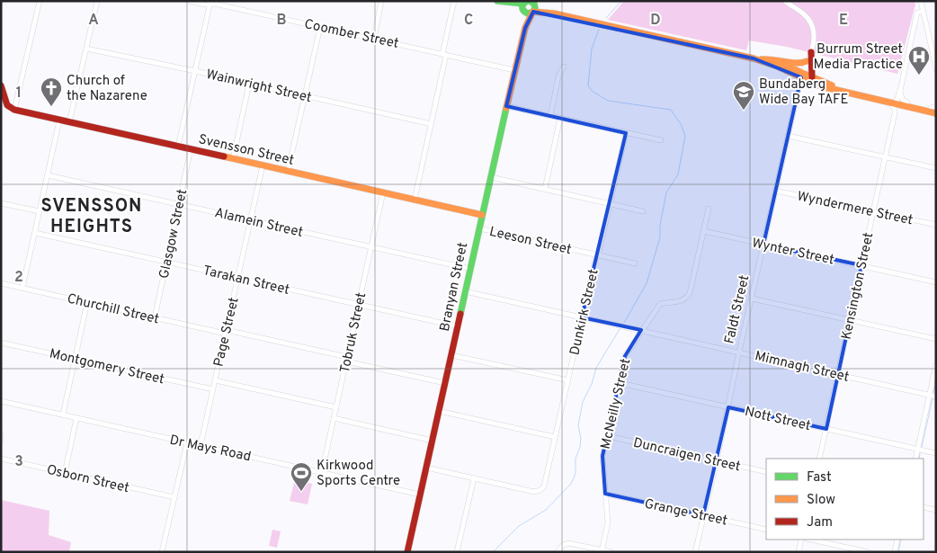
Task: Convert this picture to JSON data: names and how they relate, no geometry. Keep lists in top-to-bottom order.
{
  "streets": {
    "street": [
      "Coomber Street",
      "Wainwright Street",
      "Svensson Street",
      "Wyndermere Street",
      "Alamein Street",
      "Glasgow Street",
      "Leeson Street",
      "Wynter Street",
      "Tarakan Street",
      "Kensington Street",
      "Branyan Street",
      "Churchill Street",
      "Faldt Street",
      "Dunkirk Street",
      "Page Street",
      "Tobruk Street",
      "Montgomery Street",
      "Mimnagh Street",
      "McNeilly Street",
      "Nott Street",
      "Dr Mays Road",
      "Duncraigen Street",
      "Osborn Street",
      "Grange Street"
    ]
  },
  "crossings": [
    ["Coomber Street", "Branyan Street"],
    ["Svensson Street", "Glasgow Street"],
    ["Svensson Street", "Branyan Street"],
    ["Svensson Street", "Page Street"],
    ["Svensson Street", "Tobruk Street"],
    ["Wyndermere Street", "Kensington Street"],
    ["Wyndermere Street", "Faldt Street"],
    ["Alamein Street", "Glasgow Street"],
    ["Alamein Street", "Branyan Street"],
    ["Alamein Street", "Page Street"],
    ["Alamein Street", "Tobruk Street"],
    ["Glasgow Street", "Tarakan Street"],
    ["Glasgow Street", "Churchill Street"],
    ["Leeson Street", "Branyan Street"],
    ["Leeson Street", "Dunkirk Street"],
    ["Wynter Street", "Kensington Street"],
    ["Wynter Street", "Faldt Street"],
    ["Wynter Street", "McNeilly Street"],
    ["Tarakan Street", "Branyan Street"],
    ["Tarakan Street", "Page Street"],
    ["Tarakan Street", "Tobruk Street"],
    ["Kensington Street", "Mimnagh Street"],
    ["Kensington Street", "Nott Street"],
    ["Branyan Street", "Churchill Street"],
    ["Branyan Street", "Mimnagh Street"],
    ["Branyan Street", "Dr Mays Road"],
    ["Churchill Street", "Page Street"],
    ["Churchill Street", "Tobruk Street"],
    ["Faldt Street", "Mimnagh Street"],
    ["Faldt Street", "Nott Street"],
    ["Faldt Street", "Duncraigen Street"],
    ["Faldt Street", "Grange Street"],
    ["Dunkirk Street", "Mimnagh Street"],
    ["Page Street", "Montgomery Street"],
    ["Page Street", "Dr Mays Road"],
    ["Tobruk Street", "Dr Mays Road"],
    ["Mimnagh Street", "McNeilly Street"],
    ["McNeilly Street", "Nott Street"],
    ["McNeilly Street", "Duncraigen Street"],
    ["McNeilly Street", "Grange Street"]
  ],
  "districts": ["SVENSSON HEIGHTS"],
  "places": {
    "hospital": ["Burrum Street Media Practice"],
    "church": ["Church of the Nazarene"],
    "school or university": ["Bundaberg Wide Bay TAFE"],
    "sports": ["Kirkwood Sports Centre"]
  },
  "legend": ["Fast", "Slow", "Jam"],
  "grid": {
    "columns": [
      "A",
      "B",
      "C",
      "D",
      "E"
    ],
    "rows": ["1", "2", "3"]
  }
}
